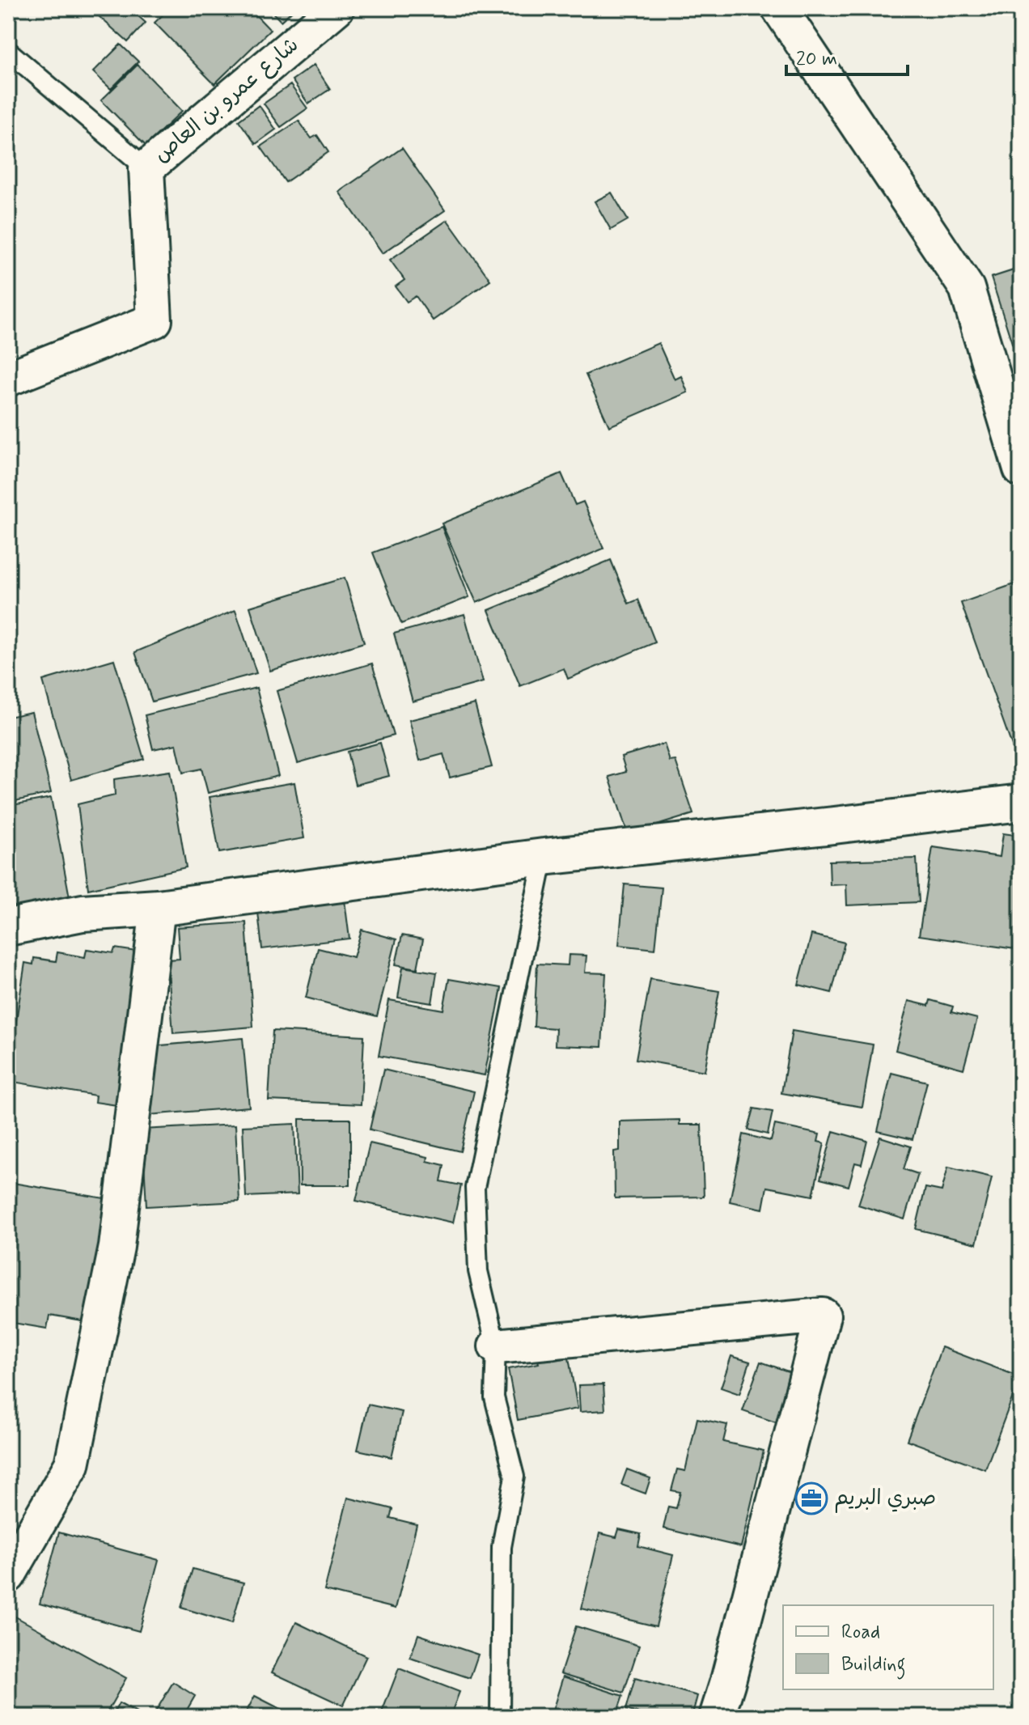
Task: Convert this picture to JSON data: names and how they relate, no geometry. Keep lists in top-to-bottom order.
{
  "streets": {
    "street": ["شارع عمرو بن العاص"]
  },
  "places": {
    "office": ["صبري البريم"]
  },
  "legend": ["Road", "Building"],
  "scale_bar": "20 m"
}
